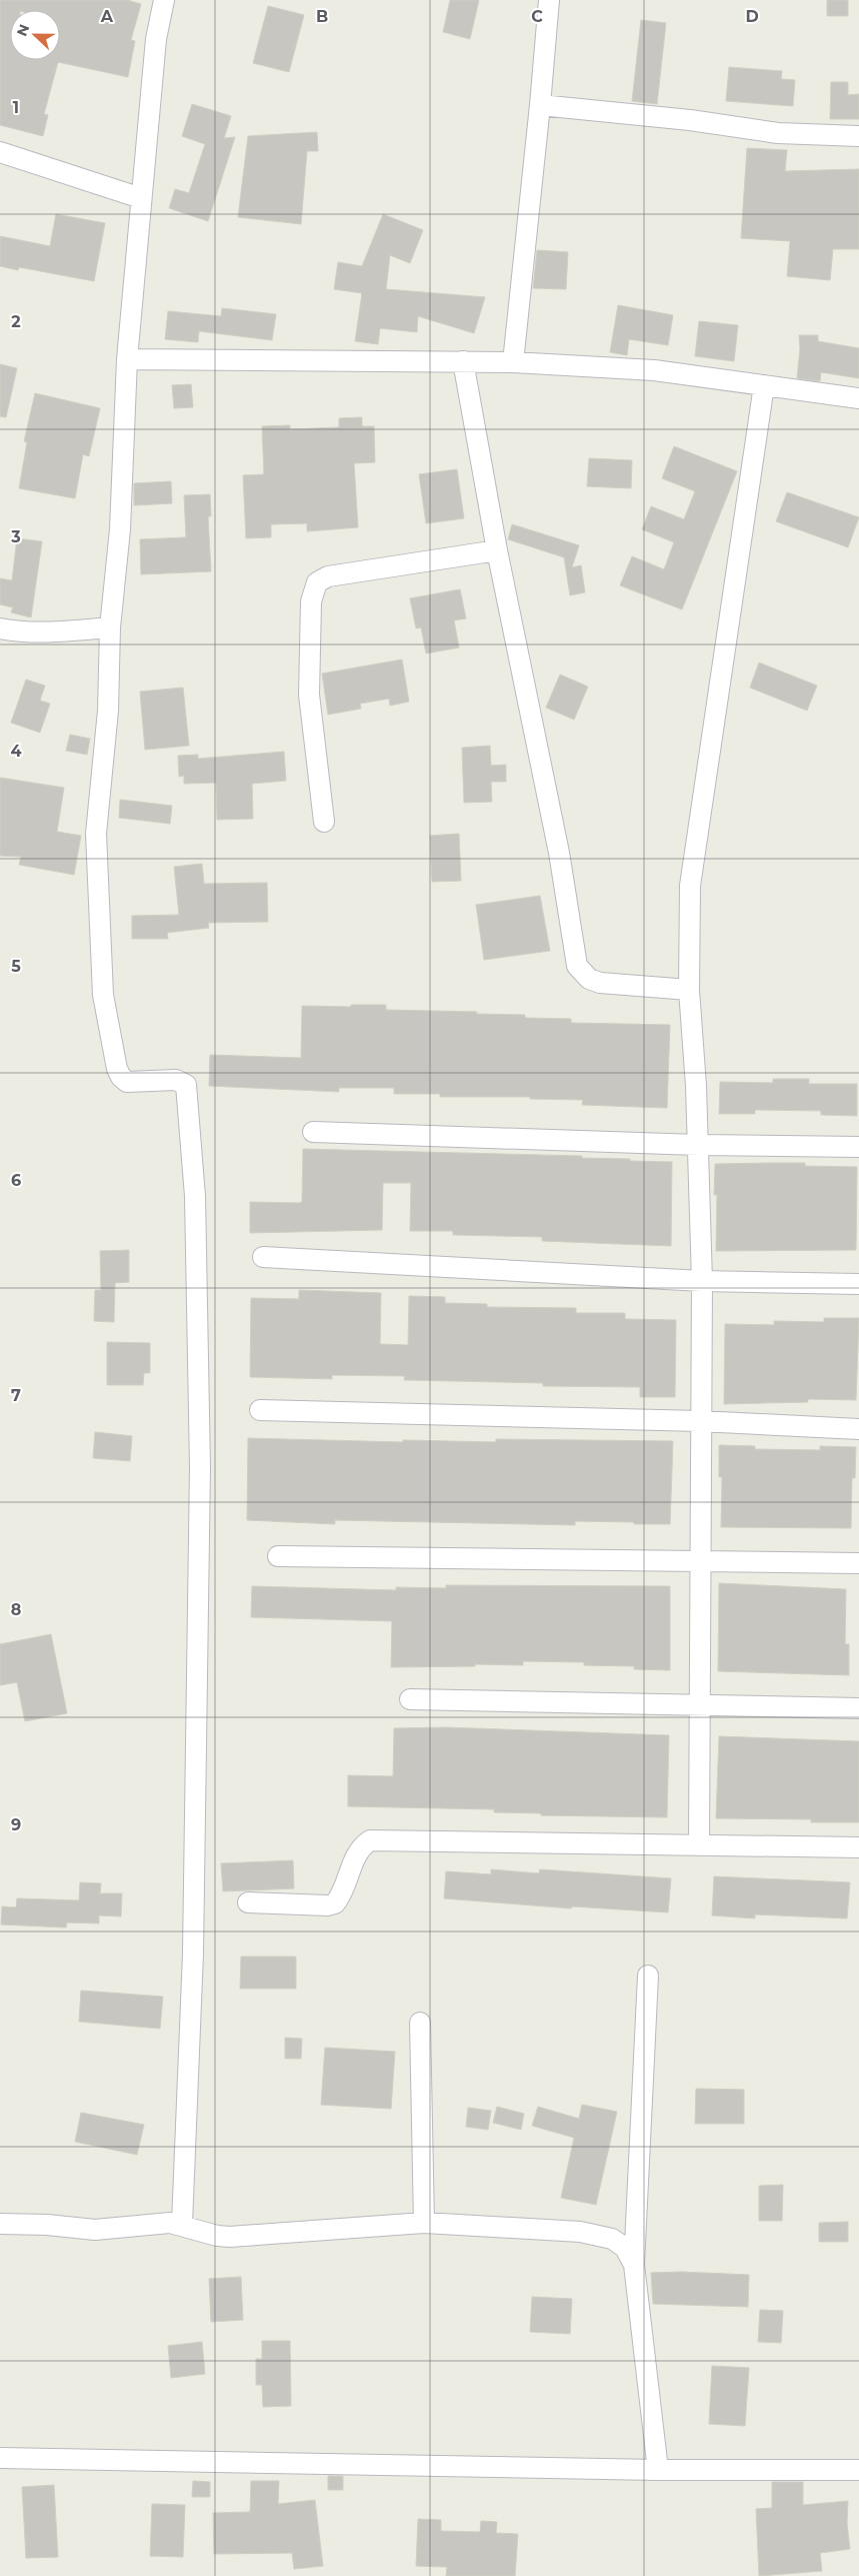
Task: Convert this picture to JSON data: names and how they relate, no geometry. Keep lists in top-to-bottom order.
{
  "north": "left",
  "grid": {
    "columns": [
      "A",
      "B",
      "C",
      "D"
    ],
    "rows": [
      "1",
      "2",
      "3",
      "4",
      "5",
      "6",
      "7",
      "8",
      "9"
    ]
  }
}
